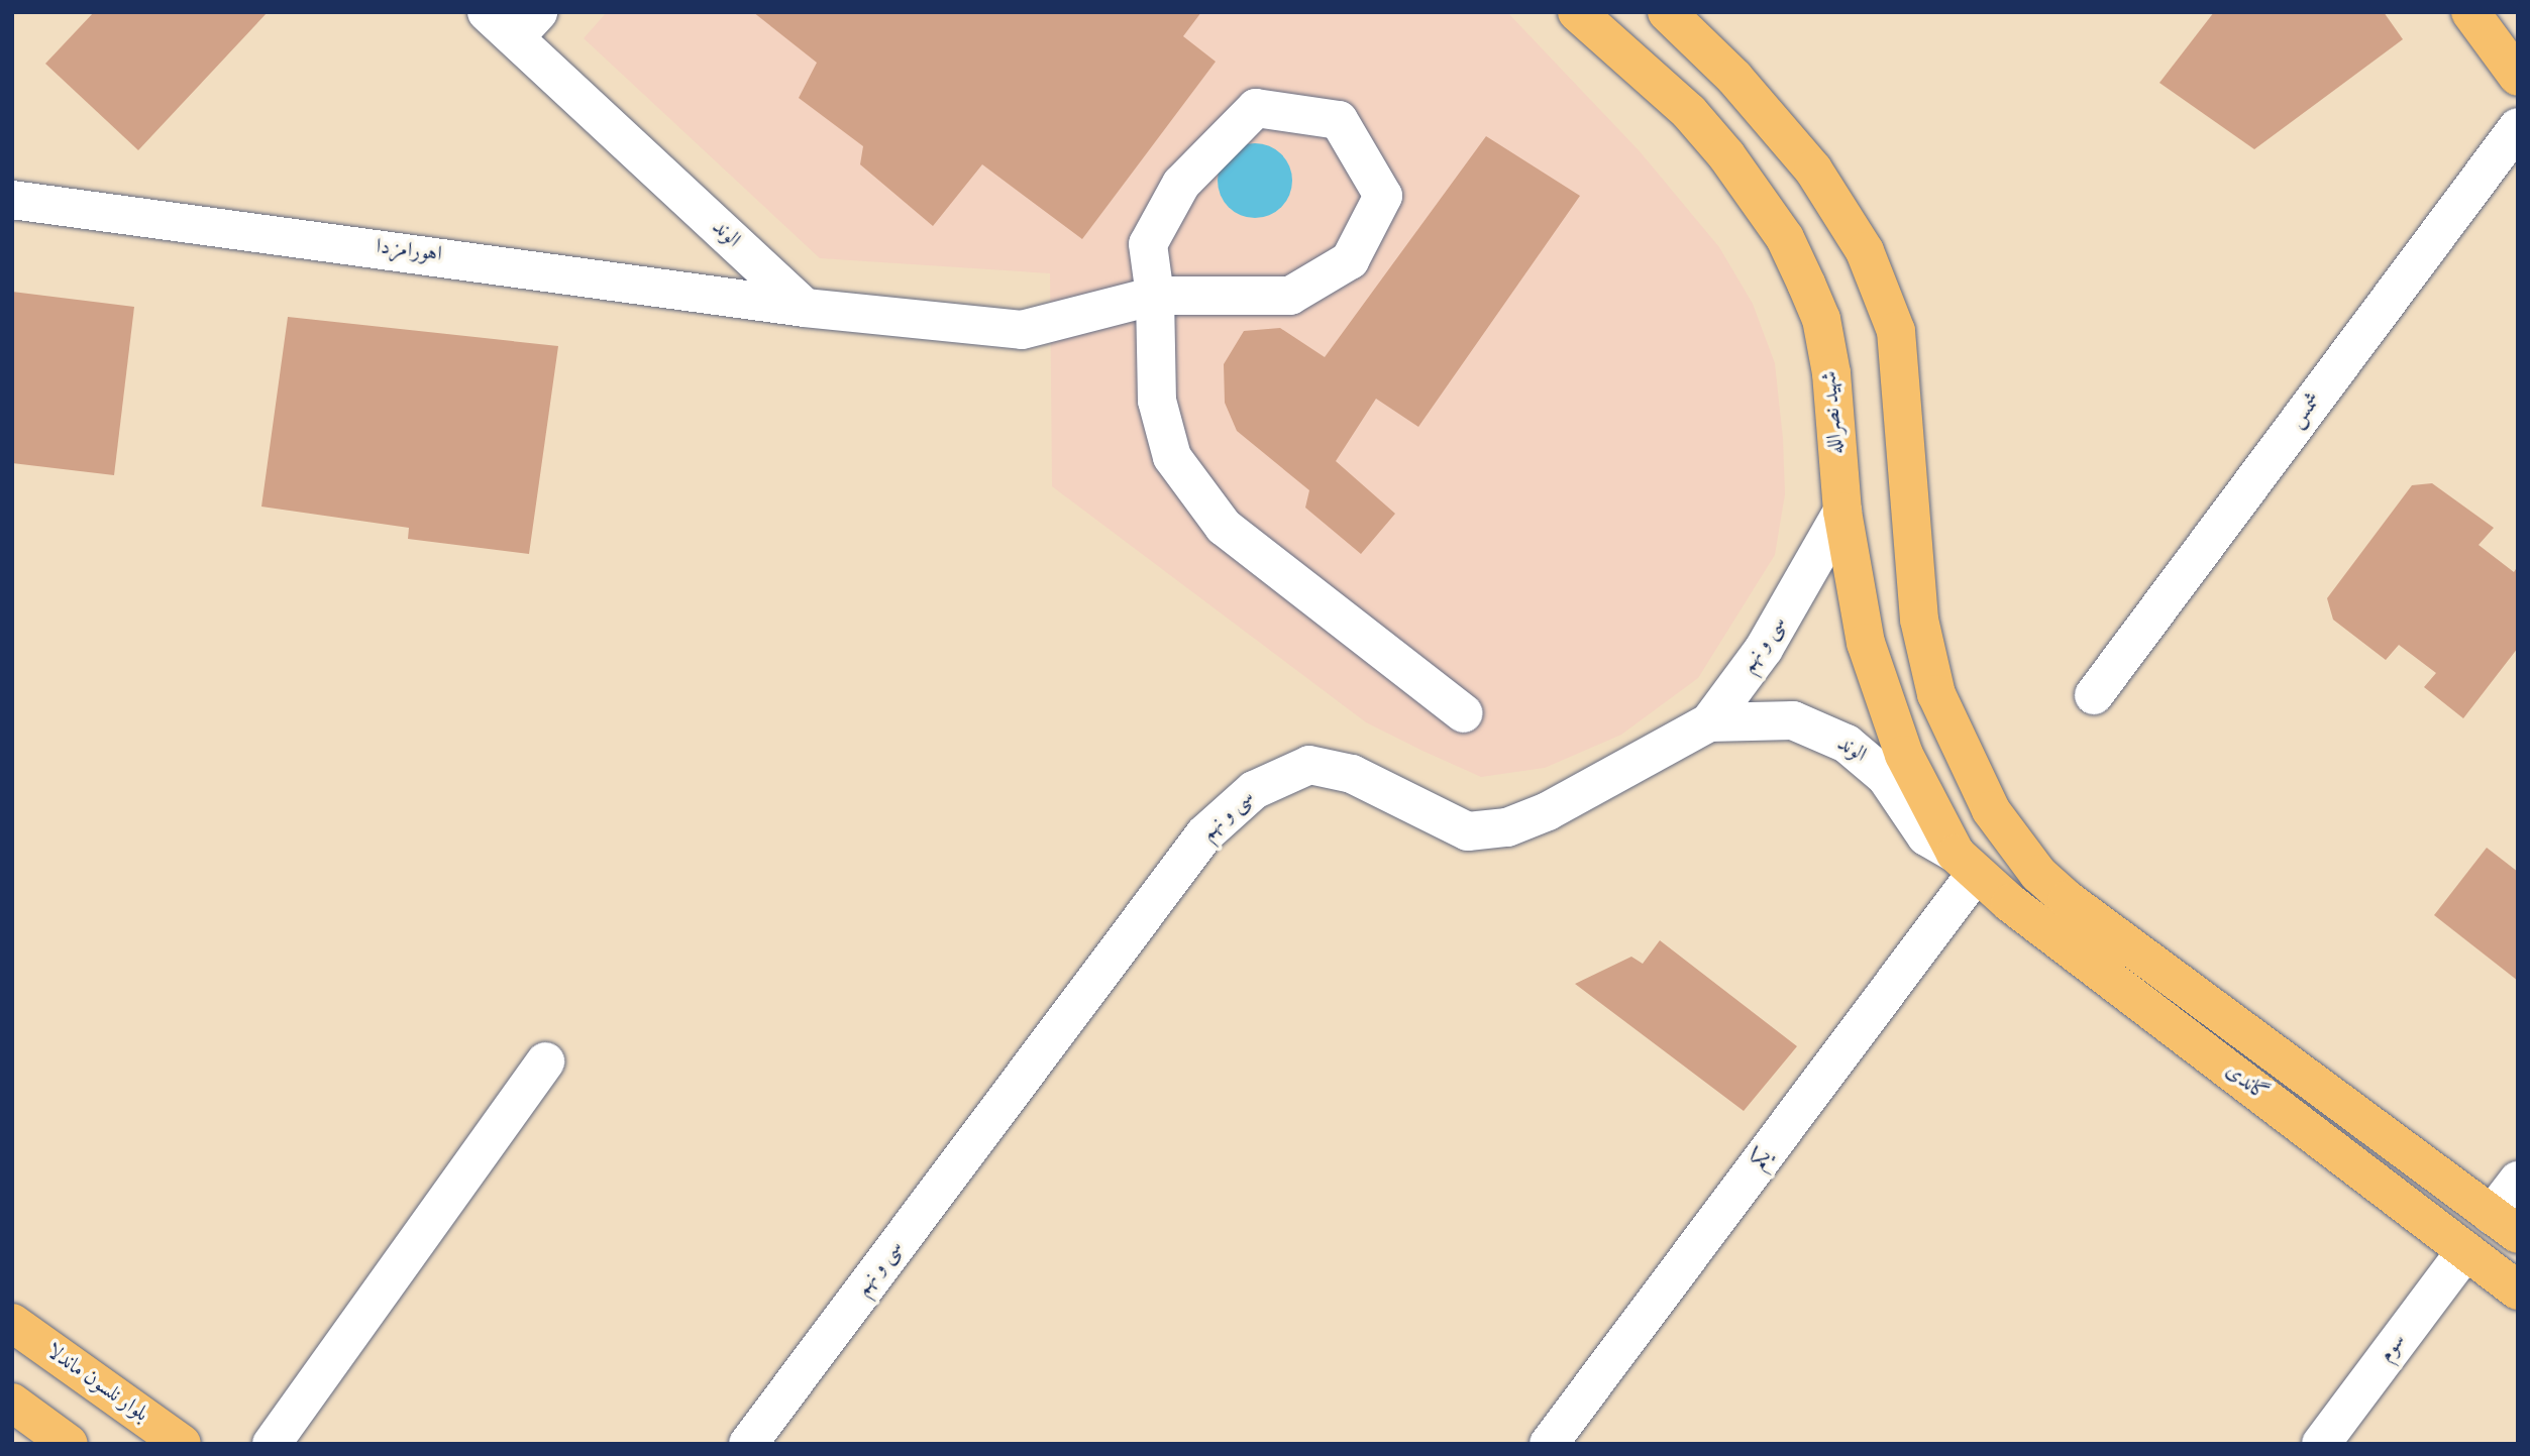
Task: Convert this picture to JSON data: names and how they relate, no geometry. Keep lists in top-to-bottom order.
{
  "streets": {
    "main road": ["شهید نصرالله", "گاندی", "بلوار نلسون ماندلا"],
    "street": [
      "الوند",
      "اهورامزدا",
      "شمس",
      "سی و نهم",
      "یکم",
      "سوم"
    ]
  },
  "crossings": [
    ["الوند", "اهورامزدا"],
    ["الوند", "شهید نصرالله"],
    ["الوند", "سی و نهم"],
    ["الوند", "گاندی"],
    ["الوند", "یکم"],
    ["شهید نصرالله", "سی و نهم"],
    ["شهید نصرالله", "گاندی"],
    ["شهید نصرالله", "یکم"],
    ["گاندی", "یکم"],
    ["گاندی", "سوم"]
  ]
}
